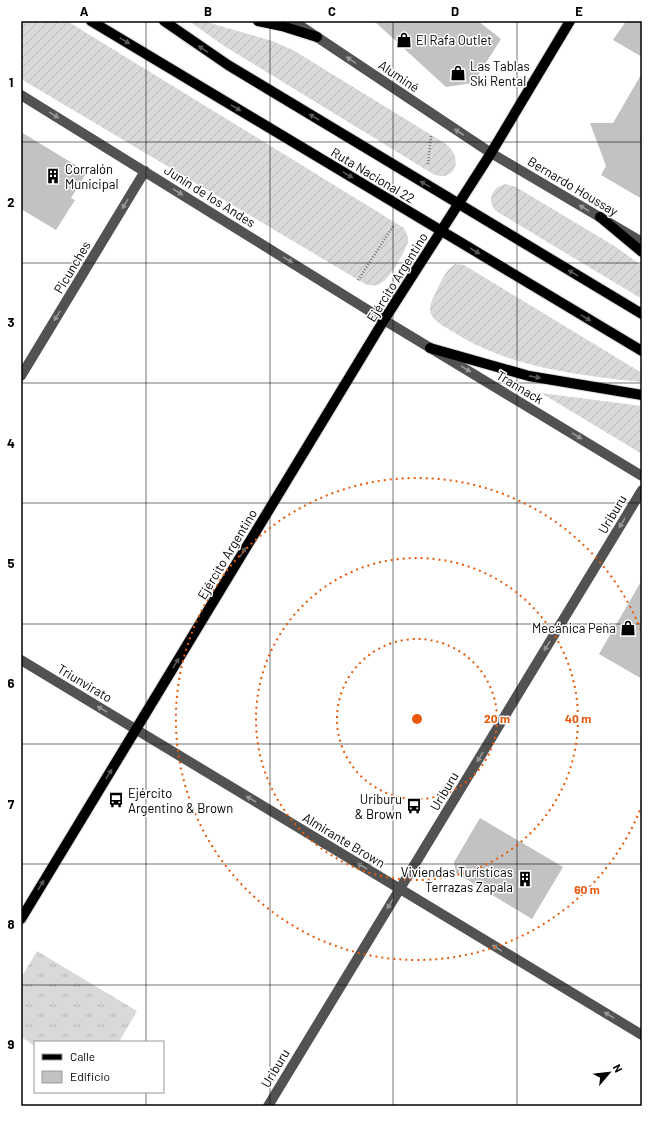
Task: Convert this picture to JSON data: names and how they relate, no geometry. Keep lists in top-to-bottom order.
{
  "streets": {
    "main road": ["Ruta Nacional 22", "Ejército Argentino"],
    "street": [
      "Aluminé",
      "Bernardo Houssay",
      "Junín de los Andes",
      "Picunches",
      "Trannack",
      "Uriburu",
      "Triunvirato",
      "Almirante Brown"
    ]
  },
  "crossings": [
    ["Aluminé", "Bernardo Houssay"],
    ["Aluminé", "Ejército Argentino"],
    ["Ruta Nacional 22", "Ejército Argentino"],
    ["Bernardo Houssay", "Ejército Argentino"],
    ["Junín de los Andes", "Picunches"],
    ["Junín de los Andes", "Ejército Argentino"],
    ["Junín de los Andes", "Trannack"],
    ["Ejército Argentino", "Trannack"],
    ["Ejército Argentino", "Triunvirato"],
    ["Ejército Argentino", "Almirante Brown"],
    ["Uriburu", "Almirante Brown"],
    ["Triunvirato", "Almirante Brown"]
  ],
  "one_way": [
    "Aluminé",
    "Bernardo Houssay",
    "Junín de los Andes",
    "Picunches",
    "Ejército Argentino",
    "Trannack",
    "Uriburu",
    "Triunvirato",
    "Almirante Brown"
  ],
  "places": {
    "shop": ["El Rafa Outlet", "Las Tablas Ski Rental", "Mecánica Peña"],
    "building": ["Corralón Municipal", "Viviendas Turísticas Terrazas Zapala"],
    "bus stop": ["Ejército Argentino & Brown", "Uriburu & Brown"]
  },
  "legend": ["Calle", "Edificio"],
  "north": "top right",
  "grid": {
    "columns": [
      "A",
      "B",
      "C",
      "D",
      "E"
    ],
    "rows": [
      "1",
      "2",
      "3",
      "4",
      "5",
      "6",
      "7",
      "8",
      "9"
    ]
  },
  "rings": ["20 m", "40 m", "60 m"]
}
